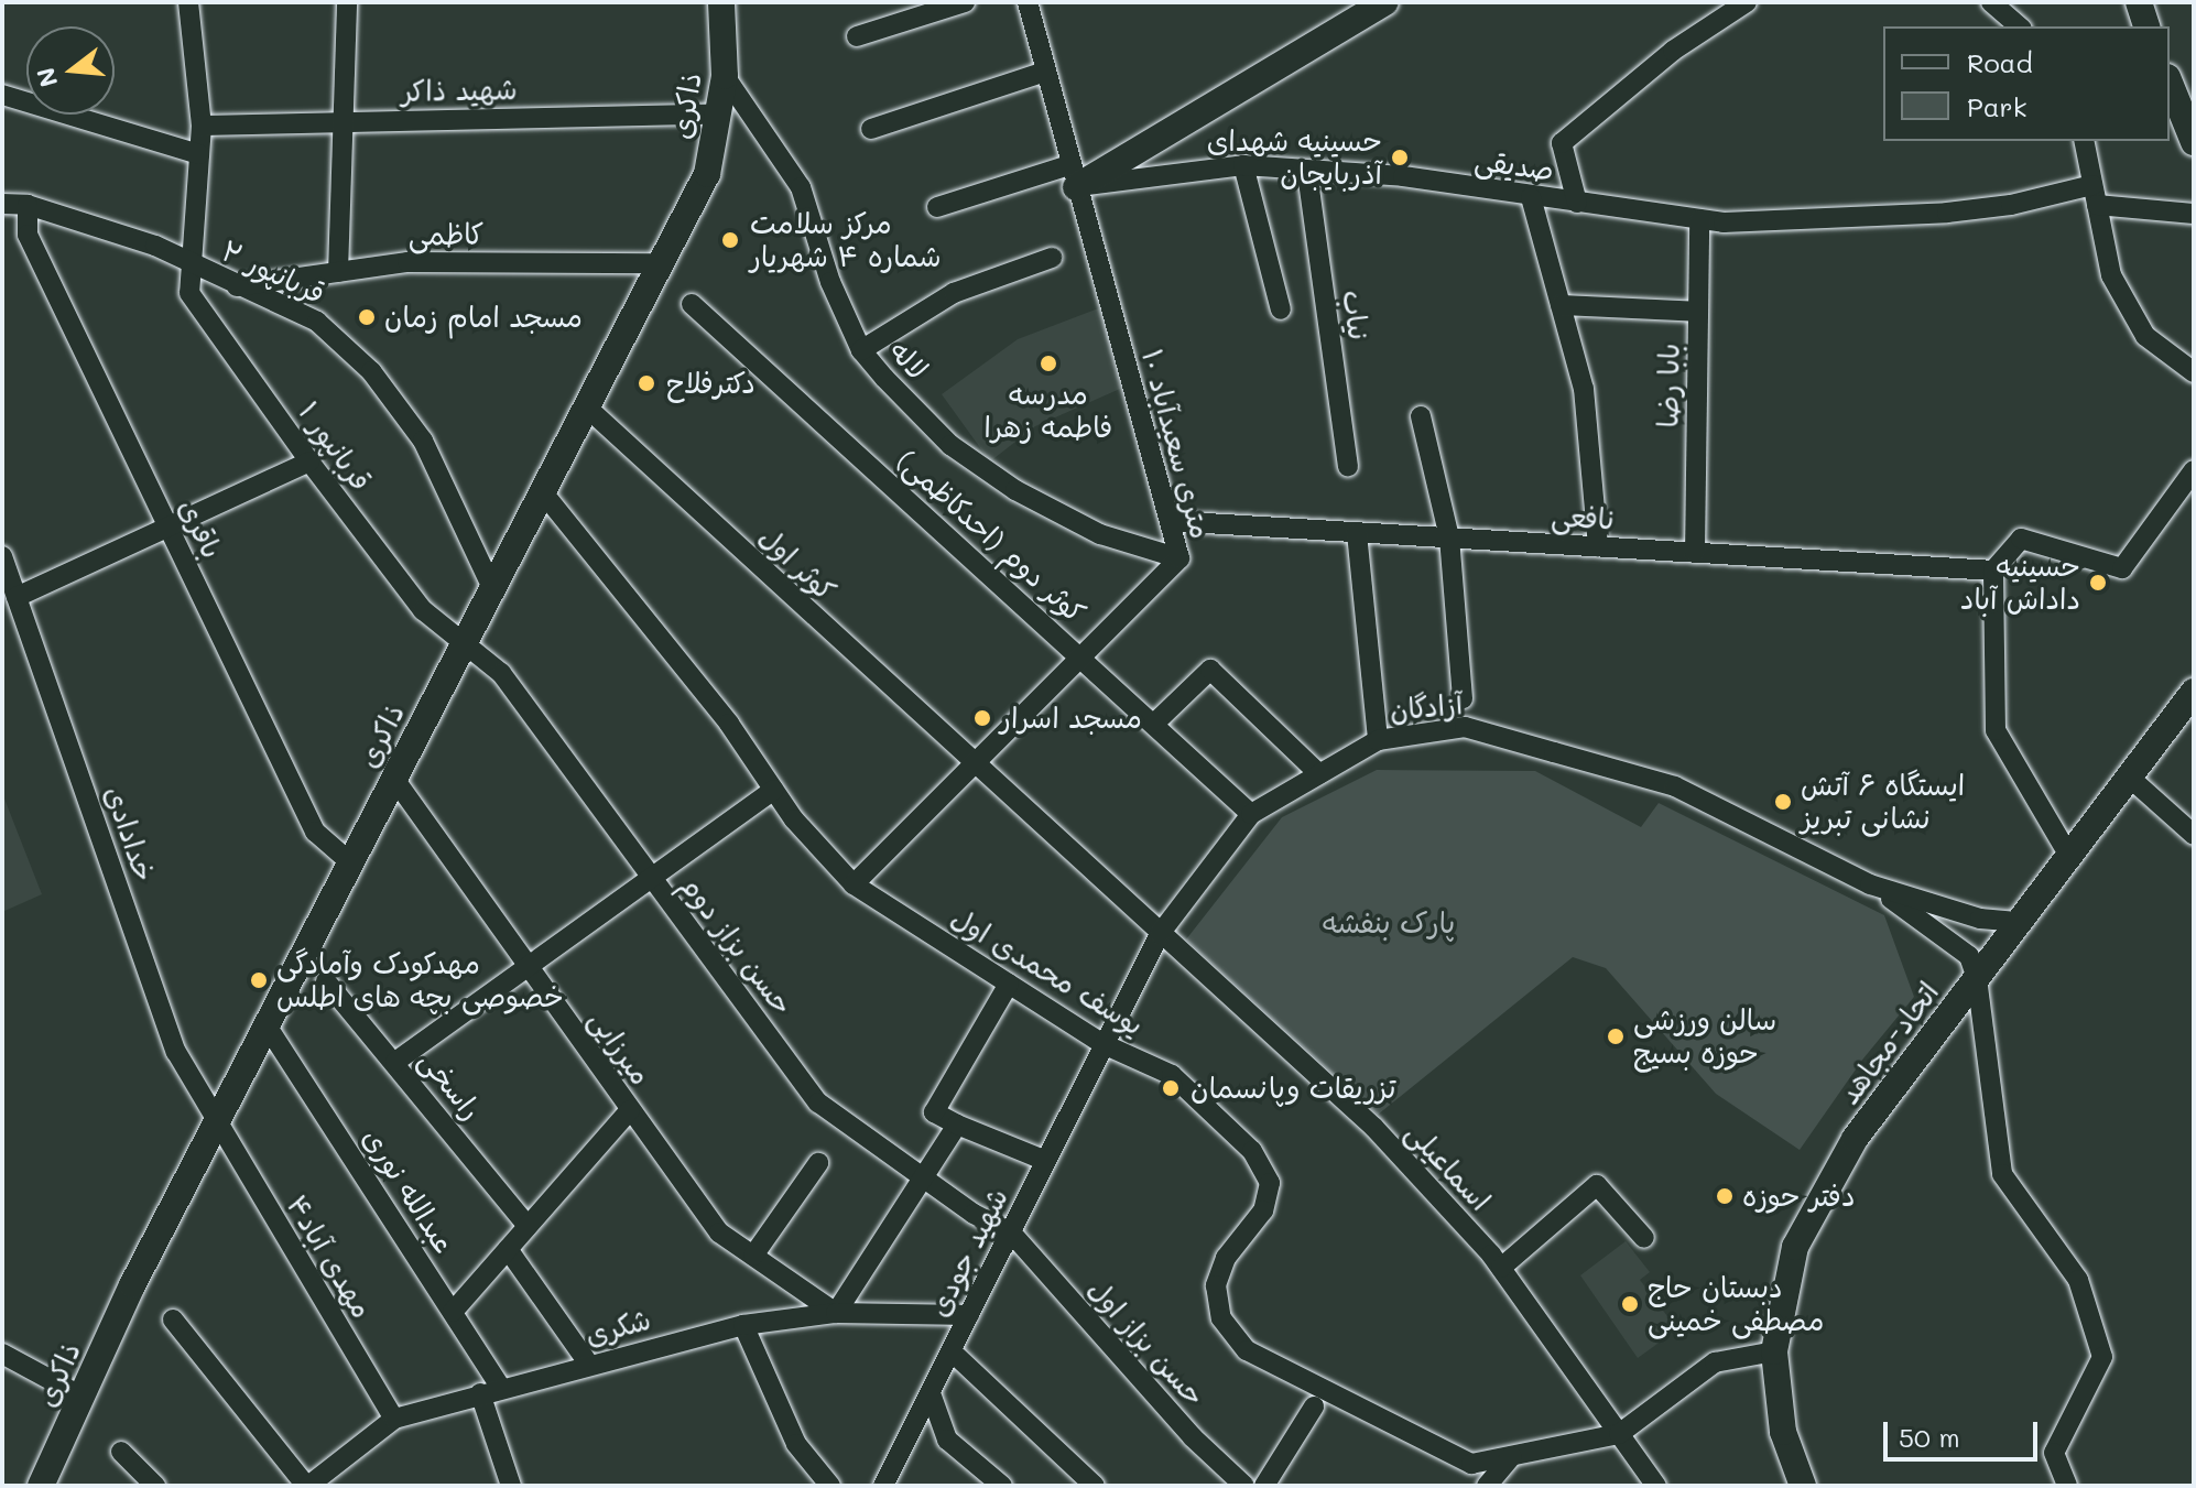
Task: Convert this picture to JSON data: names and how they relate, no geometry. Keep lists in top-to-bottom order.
{
  "streets": {
    "main road": ["ذاکری", "اتحاد-مجاهد"],
    "street": [
      "شهید ذاکر",
      "صدیقی",
      "کاظمی",
      "قربانپور ۲",
      "نیاب",
      "لاله",
      "بابا رضا",
      "۱۰ متری سعیدآباد",
      "قربانپور ۱",
      "نافعی",
      "باقری",
      "کوثر دوم (احدکاظمی)",
      "کوثر اول",
      "آزادگان",
      "خدادادی",
      "حسن بزاز دوم",
      "یوسف محمدی اول",
      "میرزایی",
      "راسخی",
      "اسماعیلی",
      "عبدالله نوری",
      "شهید جودی",
      "مهدی آباد۴",
      "شکری",
      "حسن بزاز اول"
    ]
  },
  "crossings": [
    ["شهید ذاکر", "ذاکری"],
    ["شهید ذاکر", "قربانپور ۱"],
    ["ذاکری", "کاظمی"],
    ["ذاکری", "قربانپور ۲"],
    ["ذاکری", "لاله"],
    ["ذاکری", "قربانپور ۱"],
    ["ذاکری", "باقری"],
    ["ذاکری", "کوثر اول"],
    ["ذاکری", "خدادادی"],
    ["ذاکری", "حسن بزاز دوم"],
    ["ذاکری", "یوسف محمدی اول"],
    ["ذاکری", "میرزایی"],
    ["ذاکری", "عبدالله نوری"],
    ["ذاکری", "مهدی آباد۴"],
    ["صدیقی", "نیاب"],
    ["صدیقی", "بابا رضا"],
    ["صدیقی", "۱۰ متری سعیدآباد"],
    ["کاظمی", "قربانپور ۲"],
    ["قربانپور ۲", "قربانپور ۱"],
    ["قربانپور ۲", "باقری"],
    ["لاله", "۱۰ متری سعیدآباد"],
    ["بابا رضا", "نافعی"],
    ["۱۰ متری سعیدآباد", "نافعی"],
    ["۱۰ متری سعیدآباد", "کوثر دوم (احدکاظمی)"],
    ["۱۰ متری سعیدآباد", "کوثر اول"],
    ["۱۰ متری سعیدآباد", "یوسف محمدی اول"],
    ["قربانپور ۱", "حسن بزاز دوم"],
    ["کوثر دوم (احدکاظمی)", "آزادگان"],
    ["کوثر اول", "آزادگان"],
    ["کوثر اول", "اسماعیلی"],
    ["آزادگان", "یوسف محمدی اول"],
    ["آزادگان", "اسماعیلی"],
    ["آزادگان", "شهید جودی"],
    ["خدادادی", "مهدی آباد۴"],
    ["حسن بزاز دوم", "شهید جودی"],
    ["حسن بزاز دوم", "حسن بزاز اول"],
    ["یوسف محمدی اول", "اتحاد-مجاهد"],
    ["یوسف محمدی اول", "اسماعیلی"],
    ["یوسف محمدی اول", "شهید جودی"],
    ["میرزایی", "شکری"],
    ["عبدالله نوری", "شکری"],
    ["شهید جودی", "شکری"],
    ["شهید جودی", "حسن بزاز اول"],
    ["مهدی آباد۴", "شکری"]
  ],
  "parks": ["پارک بنفشه"],
  "places": [
    "حسینیه شهدای آذربایجان",
    "مرکز سلامت شماره ۴ شهریار",
    "مسجد امام زمان",
    "مدرسه فاطمه زهرا",
    "دکترفلاح",
    "حسینیه داداش آباد",
    "مسجد اسرار",
    "ایستگاه ۶ آتش نشانی تبریز",
    "مهدکودک وآمادگی خصوصی بچه های اطلس",
    "سالن ورزشی حوزه بسیج",
    "تزریقات وپانسمان",
    "دفتر حوزه",
    "دبستان حاج مصطفی خمینی"
  ],
  "legend": ["Road", "Park"],
  "scale_bar": "50 m",
  "north": "left"
}
